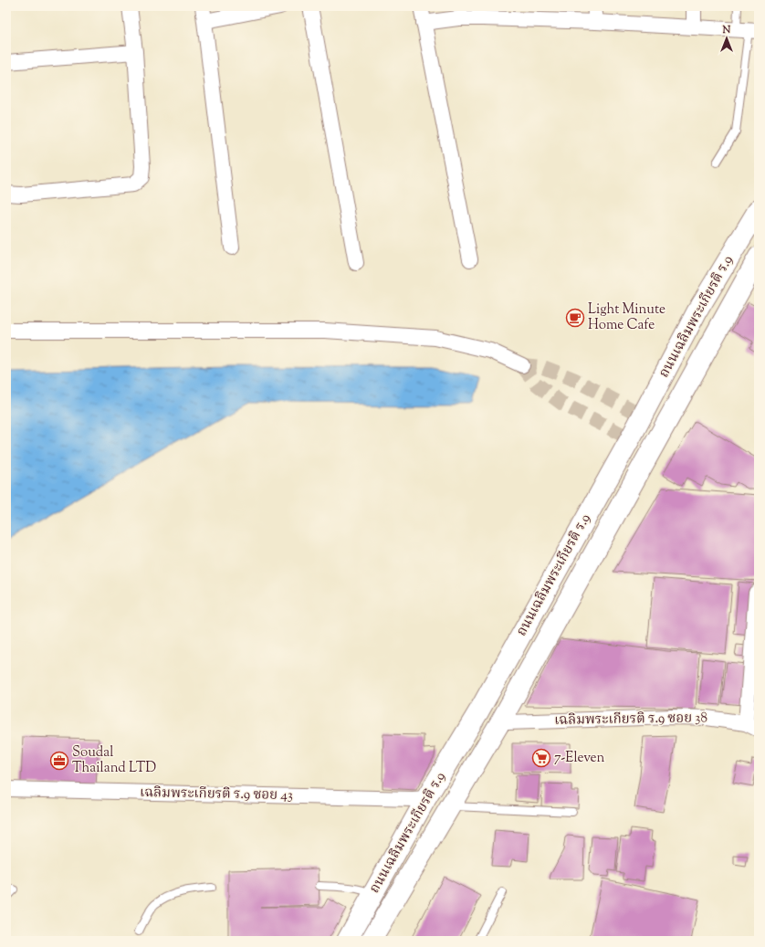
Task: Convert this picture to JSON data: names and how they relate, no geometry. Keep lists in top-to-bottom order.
{
  "streets": {
    "main road": ["ถนนเฉลิมพระเกียรติ ร.9"],
    "street": ["เฉลิมพระเกียรติ ร.9 ซอย 38", "เฉลิมพระเกียรติ ร.9 ซอย 43"]
  },
  "crossings": [
    ["ถนนเฉลิมพระเกียรติ ร.9", "เฉลิมพระเกียรติ ร.9 ซอย 38"],
    ["ถนนเฉลิมพระเกียรติ ร.9", "เฉลิมพระเกียรติ ร.9 ซอย 43"]
  ],
  "places": {
    "cafe": ["Light Minute Home Cafe"],
    "supermarket": ["7-Eleven"],
    "office": ["Soudal Thailand LTD"]
  },
  "north": "top"
}
